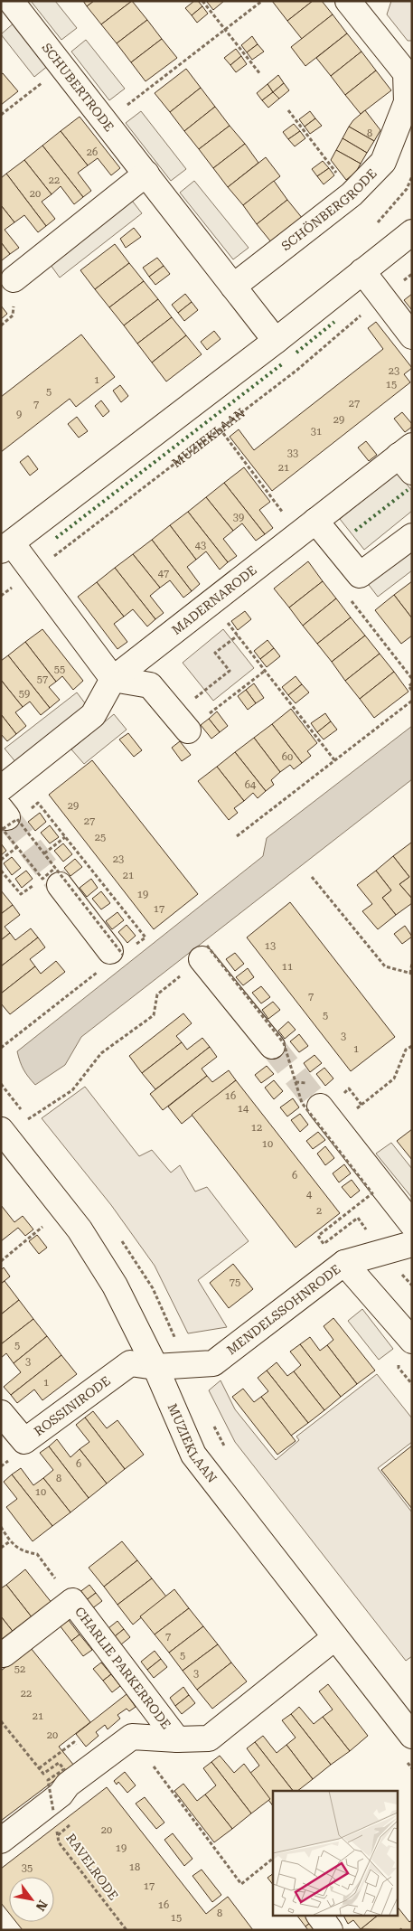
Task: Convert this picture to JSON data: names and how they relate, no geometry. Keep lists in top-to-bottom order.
{
  "streets": {
    "street": [
      "SCHUBERTRODE",
      "SCHÖNBERGRODE",
      "MUZIEKLAAN",
      "MADERNARODE",
      "MENDELSSOHNRODE",
      "ROSSINIRODE",
      "CHARLIE PARKERRODE"
    ],
    "path": ["RAVELRODE"]
  },
  "crossings": [
    ["SCHUBERTRODE", "SCHÖNBERGRODE"],
    ["MUZIEKLAAN", "MENDELSSOHNRODE"],
    ["MUZIEKLAAN", "ROSSINIRODE"],
    ["MUZIEKLAAN", "CHARLIE PARKERRODE"],
    ["MENDELSSOHNRODE", "ROSSINIRODE"]
  ],
  "house_numbers": [
    "8",
    "26",
    "22",
    "20",
    "23",
    "1",
    "15",
    "5",
    "27",
    "7",
    "9",
    "29",
    "31",
    "33",
    "21",
    "39",
    "43",
    "47",
    "55",
    "57",
    "59",
    "60",
    "64",
    "29",
    "27",
    "25",
    "23",
    "21",
    "19",
    "17",
    "13",
    "11",
    "7",
    "5",
    "3",
    "1",
    "16",
    "14",
    "12",
    "10",
    "6",
    "4",
    "2",
    "75",
    "5",
    "3",
    "1",
    "6",
    "8",
    "10",
    "7",
    "5",
    "52",
    "3",
    "22",
    "21",
    "20",
    "20",
    "19",
    "18",
    "35",
    "17",
    "16",
    "8",
    "15"
  ],
  "north": "bottom right"
}
